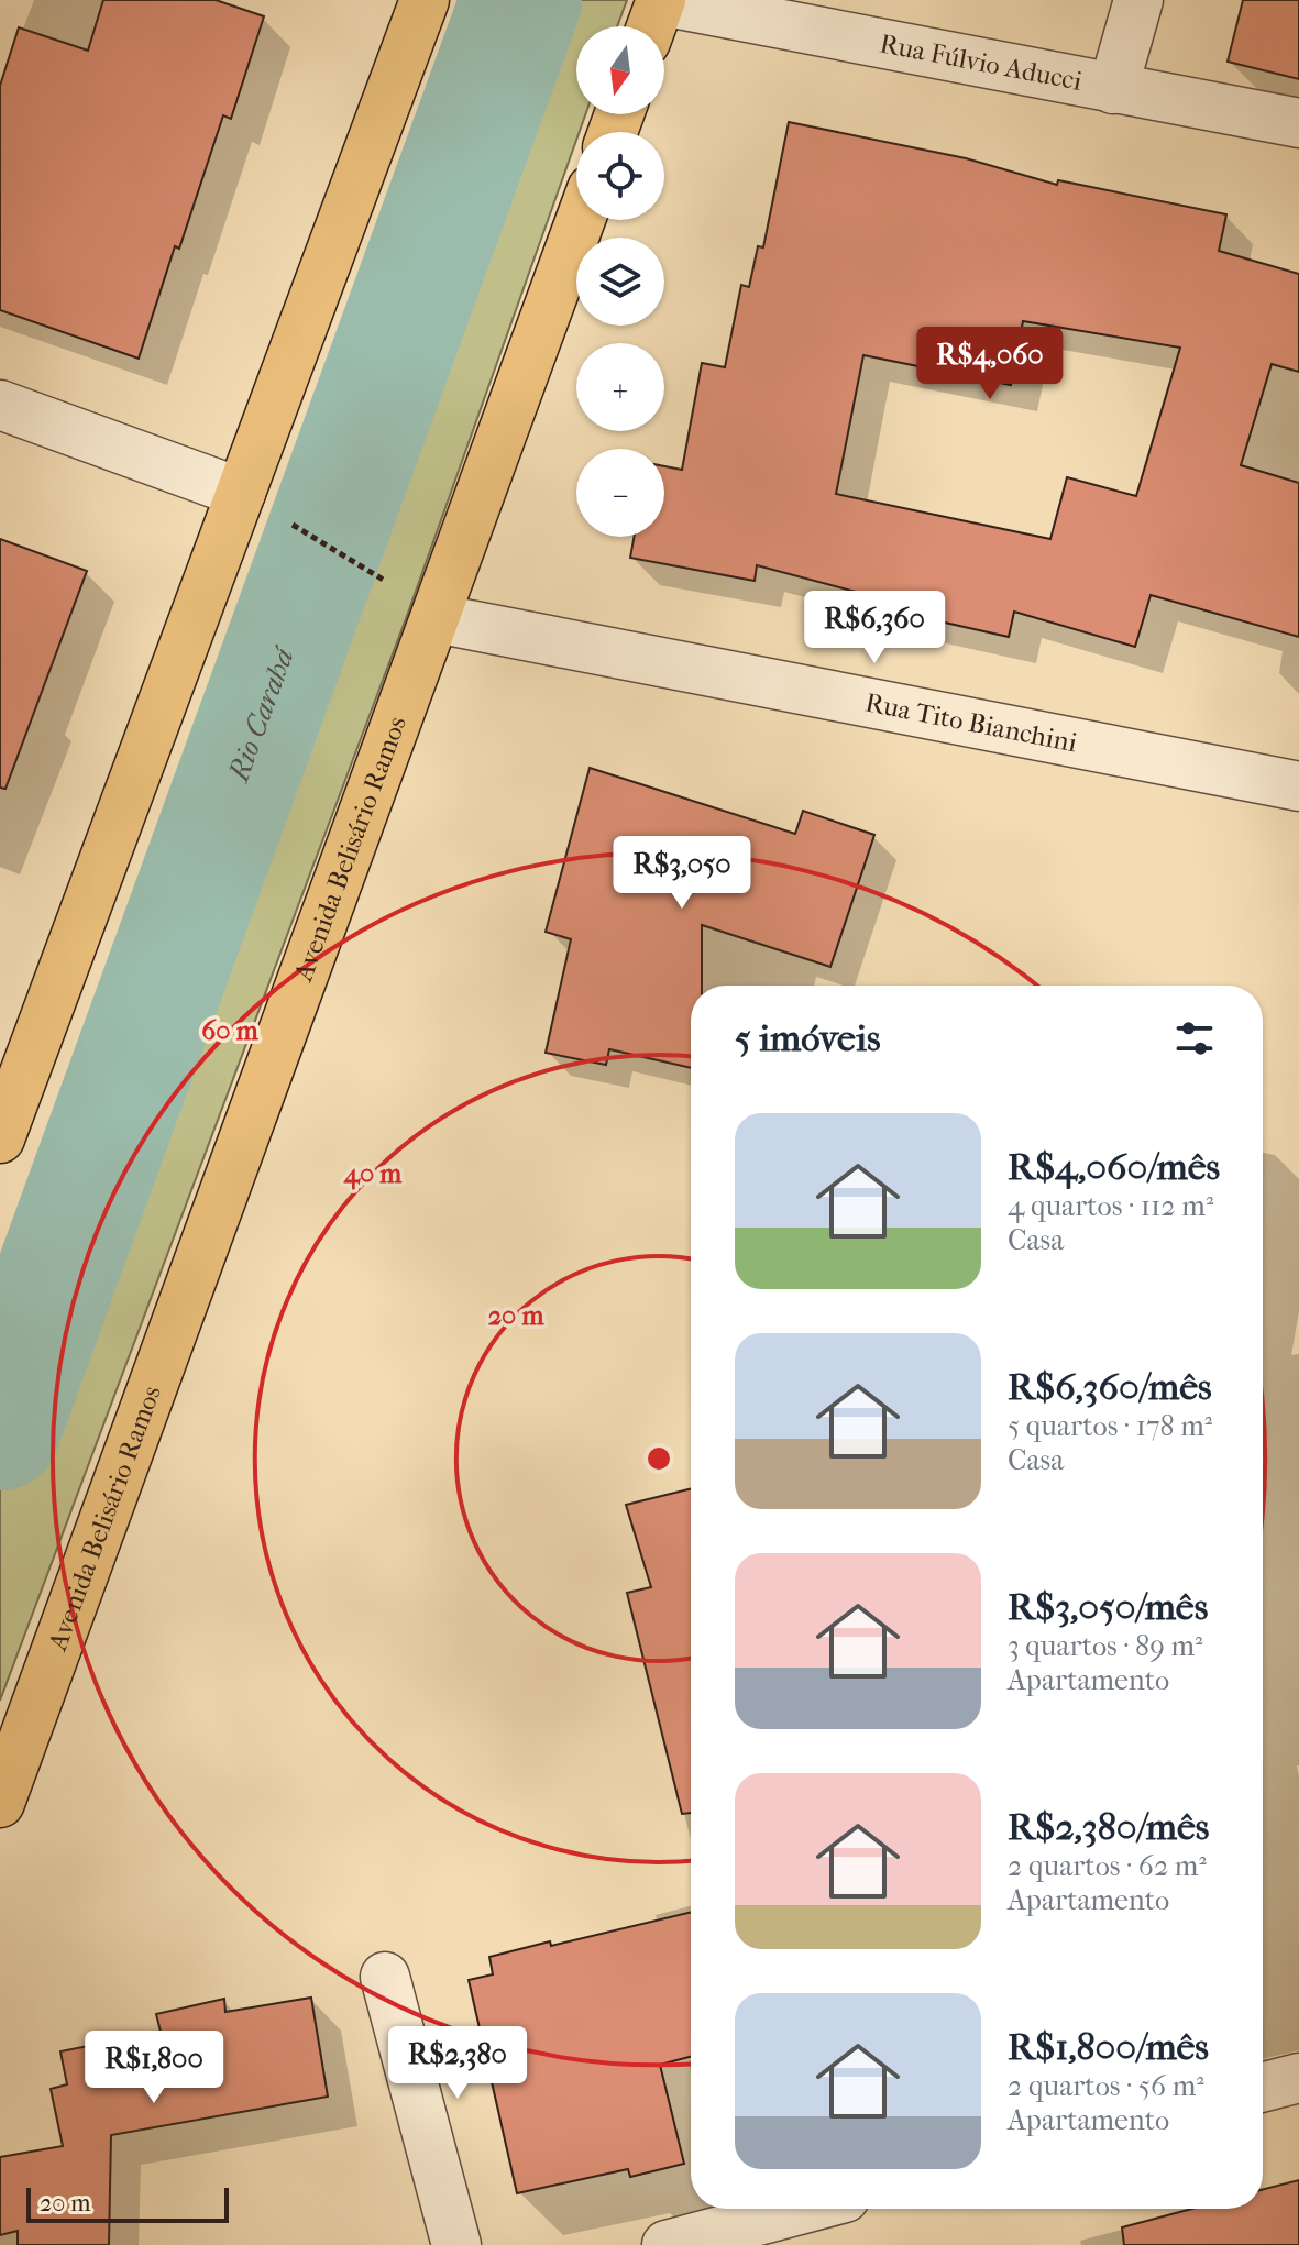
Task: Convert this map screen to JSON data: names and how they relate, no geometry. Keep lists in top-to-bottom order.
{
  "streets": {
    "main road": ["Avenida Belisário Ramos"],
    "street": ["Rua Fúlvio Aducci", "Rua Tito Bianchini"]
  },
  "crossings": [
    ["Rua Tito Bianchini", "Avenida Belisário Ramos"]
  ],
  "water": ["Rio Carahá"],
  "scale_bar": "20 m",
  "north": "bottom",
  "page": {
    "map_buttons": ["+", "−"],
    "price": [
      "R$4,060",
      "R$6,360",
      "R$3,050",
      "R$2,380",
      "R$1,800"
    ],
    "heading": "5 imóveis",
    "list": [
      {
        "name": "R$4,060/mês",
        "note": "4 quartos · 112 m² · Casa"
      },
      {
        "name": "R$6,360/mês",
        "note": "5 quartos · 178 m² · Casa"
      },
      {
        "name": "R$3,050/mês",
        "note": "3 quartos · 89 m² · Apartamento"
      },
      {
        "name": "R$2,380/mês",
        "note": "2 quartos · 62 m² · Apartamento"
      },
      {
        "name": "R$1,800/mês",
        "note": "2 quartos · 56 m² · Apartamento"
      }
    ],
    "scale": "20 m"
  },
  "rings": ["60 m", "40 m", "20 m"]
}
